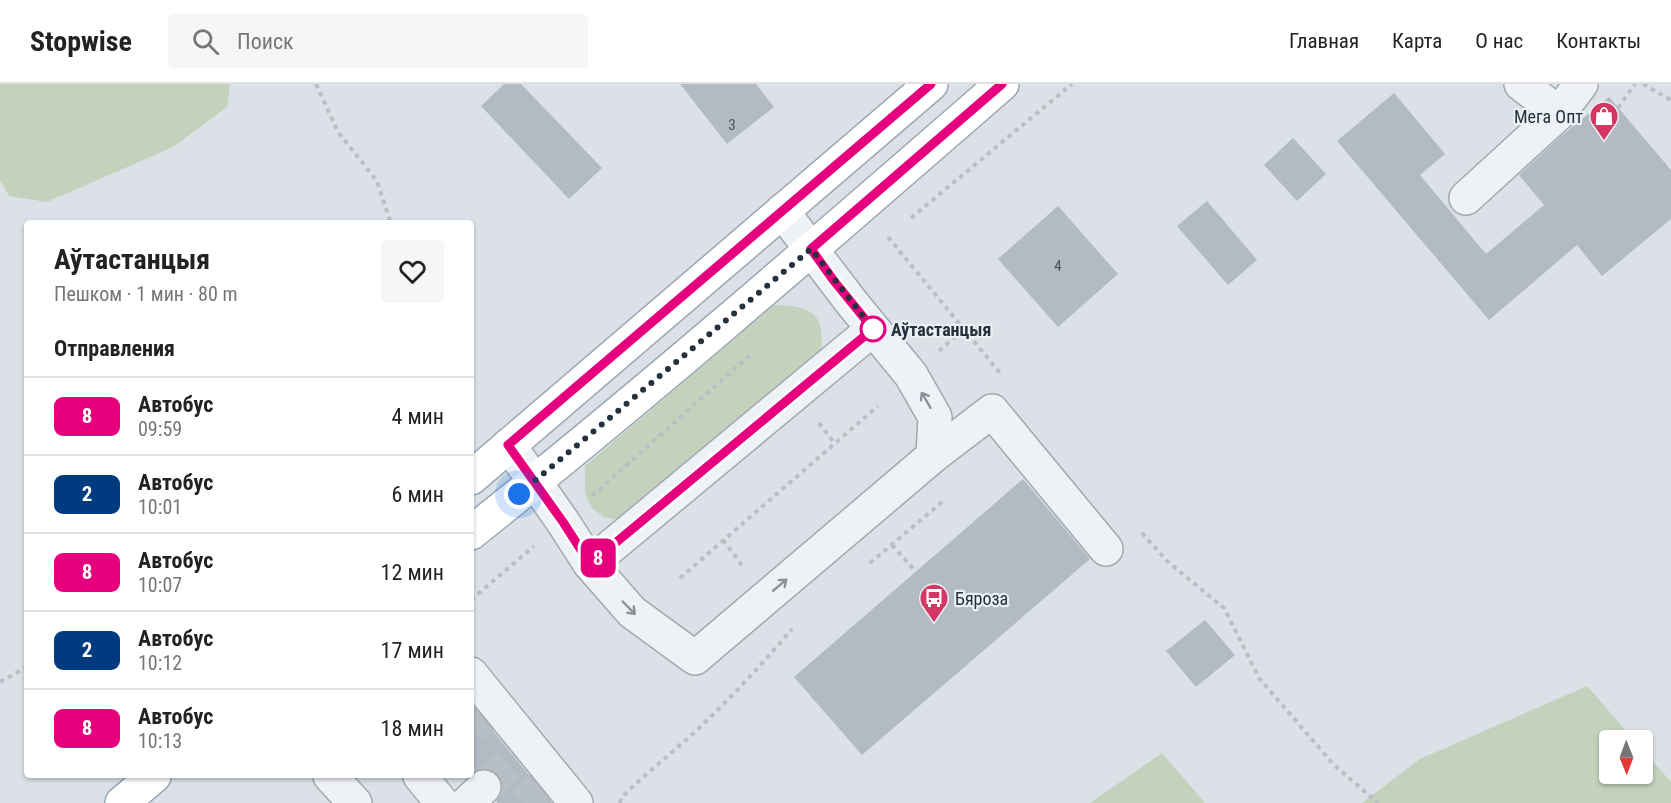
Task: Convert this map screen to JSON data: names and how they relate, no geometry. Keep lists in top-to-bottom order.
{
  "places": {
    "shop": ["Мега Опт"],
    "other": ["Аўтастанцыя"],
    "bus stop": ["Бяроза"]
  },
  "lines": ["bus line 8"],
  "house_numbers": ["3", "4"],
  "north": "bottom",
  "page": {
    "header": "Stopwise",
    "search": "Поиск",
    "nav": [
      "Главная",
      "Карта",
      "О нас",
      "Контакты"
    ],
    "on_map": "8",
    "heading": [
      ["Аўтастанцыя", "Пешком · 1 мин · 80 m"],
      "Отправления"
    ],
    "list": [
      {
        "mark": "8",
        "name": "Автобус",
        "note": "09:59",
        "value": "4 мин"
      },
      {
        "mark": "2",
        "name": "Автобус",
        "note": "10:01",
        "value": "6 мин"
      },
      {
        "mark": "8",
        "name": "Автобус",
        "note": "10:07",
        "value": "12 мин"
      },
      {
        "mark": "2",
        "name": "Автобус",
        "note": "10:12",
        "value": "17 мин"
      },
      {
        "mark": "8",
        "name": "Автобус",
        "note": "10:13",
        "value": "18 мин"
      }
    ]
  }
}
